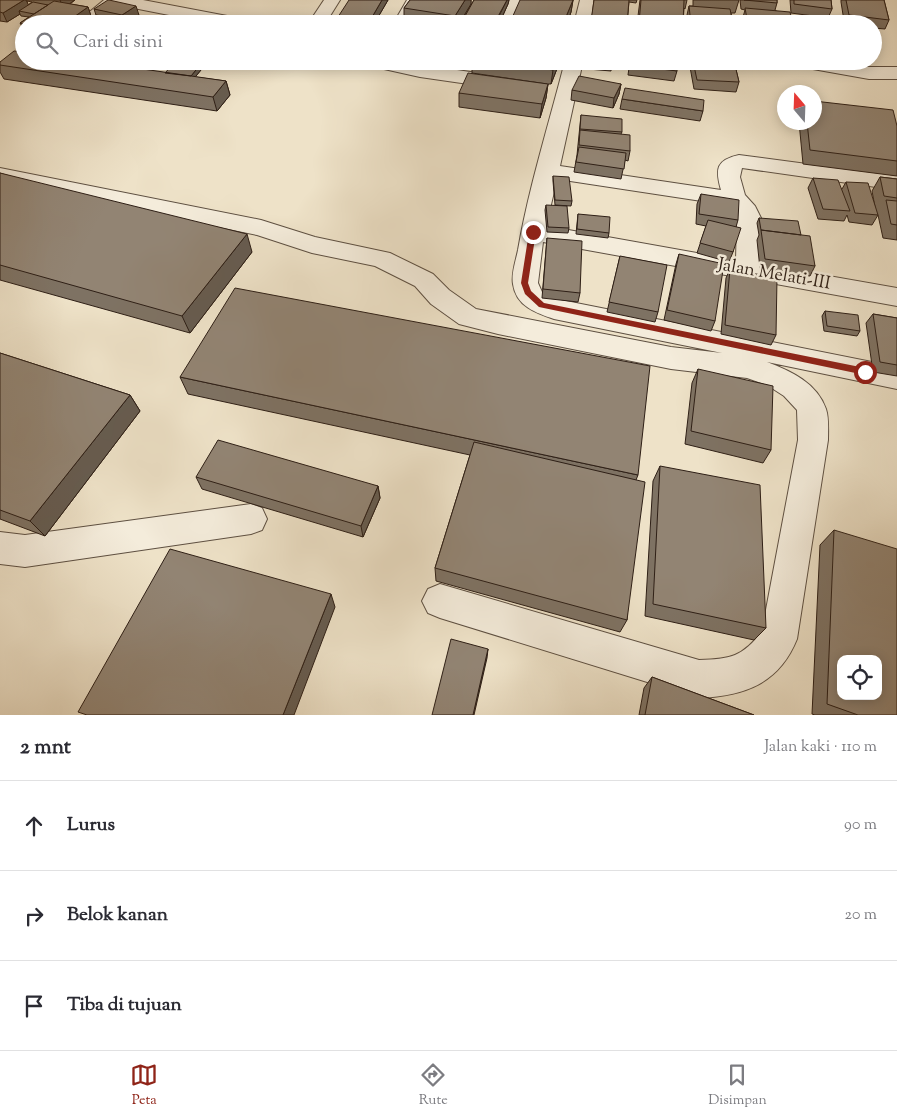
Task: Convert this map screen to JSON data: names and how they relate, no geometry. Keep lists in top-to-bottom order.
{
  "streets": {
    "street": ["Jalan Melati-III"]
  },
  "north": "top",
  "page": {
    "search": "Cari di sini",
    "heading": ["2 mnt", "Jalan kaki · 110 m"],
    "list": [
      ["Lurus", "90 m"],
      ["Belok kanan", "20 m"],
      "Tiba di tujuan"
    ],
    "nav": ["Peta", "Rute", "Disimpan"]
  }
}
